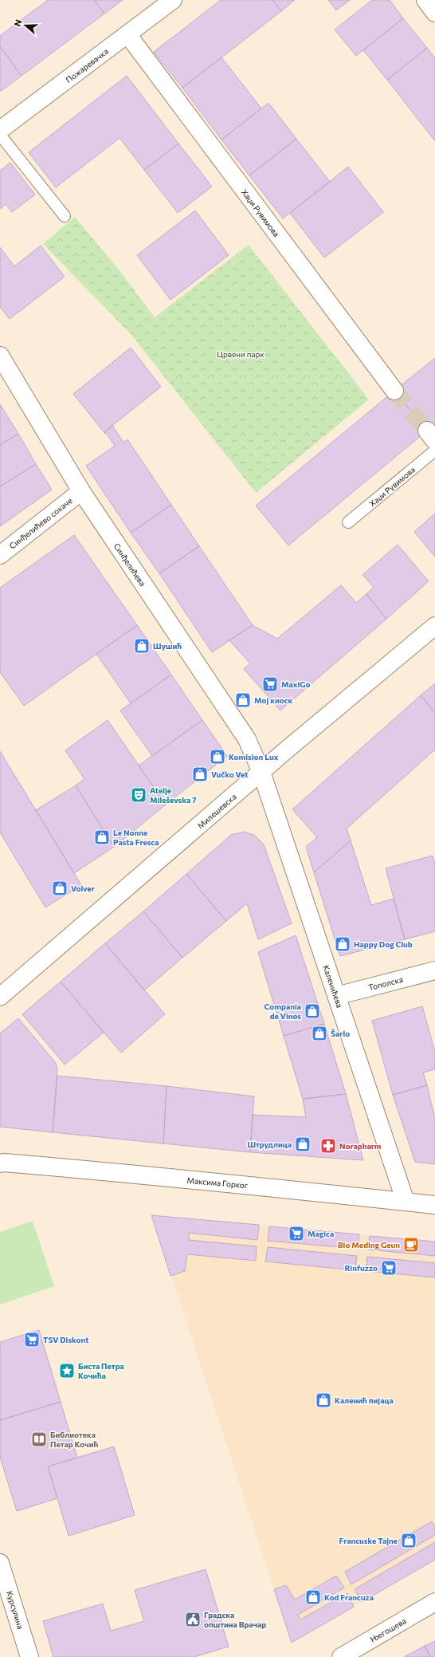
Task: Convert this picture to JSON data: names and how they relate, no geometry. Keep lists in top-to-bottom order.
{
  "streets": {
    "street": [
      "Пожаревачка",
      "Хаџи Рувимова",
      "Синђелићево сокаче",
      "Синђелићева",
      "Милешевска",
      "Тополска",
      "Каленићева",
      "Максима Горког",
      "Курсулина",
      "Његошева"
    ]
  },
  "crossings": [
    ["Пожаревачка", "Хаџи Рувимова"],
    ["Синђелићево сокаче", "Синђелићева"],
    ["Синђелићева", "Милешевска"],
    ["Синђелићева", "Каленићева"],
    ["Милешевска", "Каленићева"],
    ["Тополска", "Каленићева"],
    ["Каленићева", "Максима Горког"]
  ],
  "parks": ["Црвени парк"],
  "places": {
    "shop": [
      "Шушић",
      "Мој киоск",
      "Komision Lux",
      "Vučko Vet",
      "Le Nonne Pasta Fresca",
      "Volver",
      "Happy Dog Club",
      "Compania de Vinos",
      "Šarlo",
      "Штрудлица",
      "Каленић пијаца",
      "Francuske Tajne",
      "Kod Francuza"
    ],
    "supermarket": [
      "MaxiGo",
      "Magica",
      "Rinfuzzo",
      "TSV Diskont"
    ],
    "theatre": ["Atelje Mileševska 7"],
    "pharmacy": ["Norapharm"],
    "cafe": ["Bio Meding Geun"],
    "place": ["Биста Петра Кочића"],
    "library": ["Библиотека Петар Кочић"],
    "public building": ["Градска општина Врачар"]
  },
  "north": "left"
}
